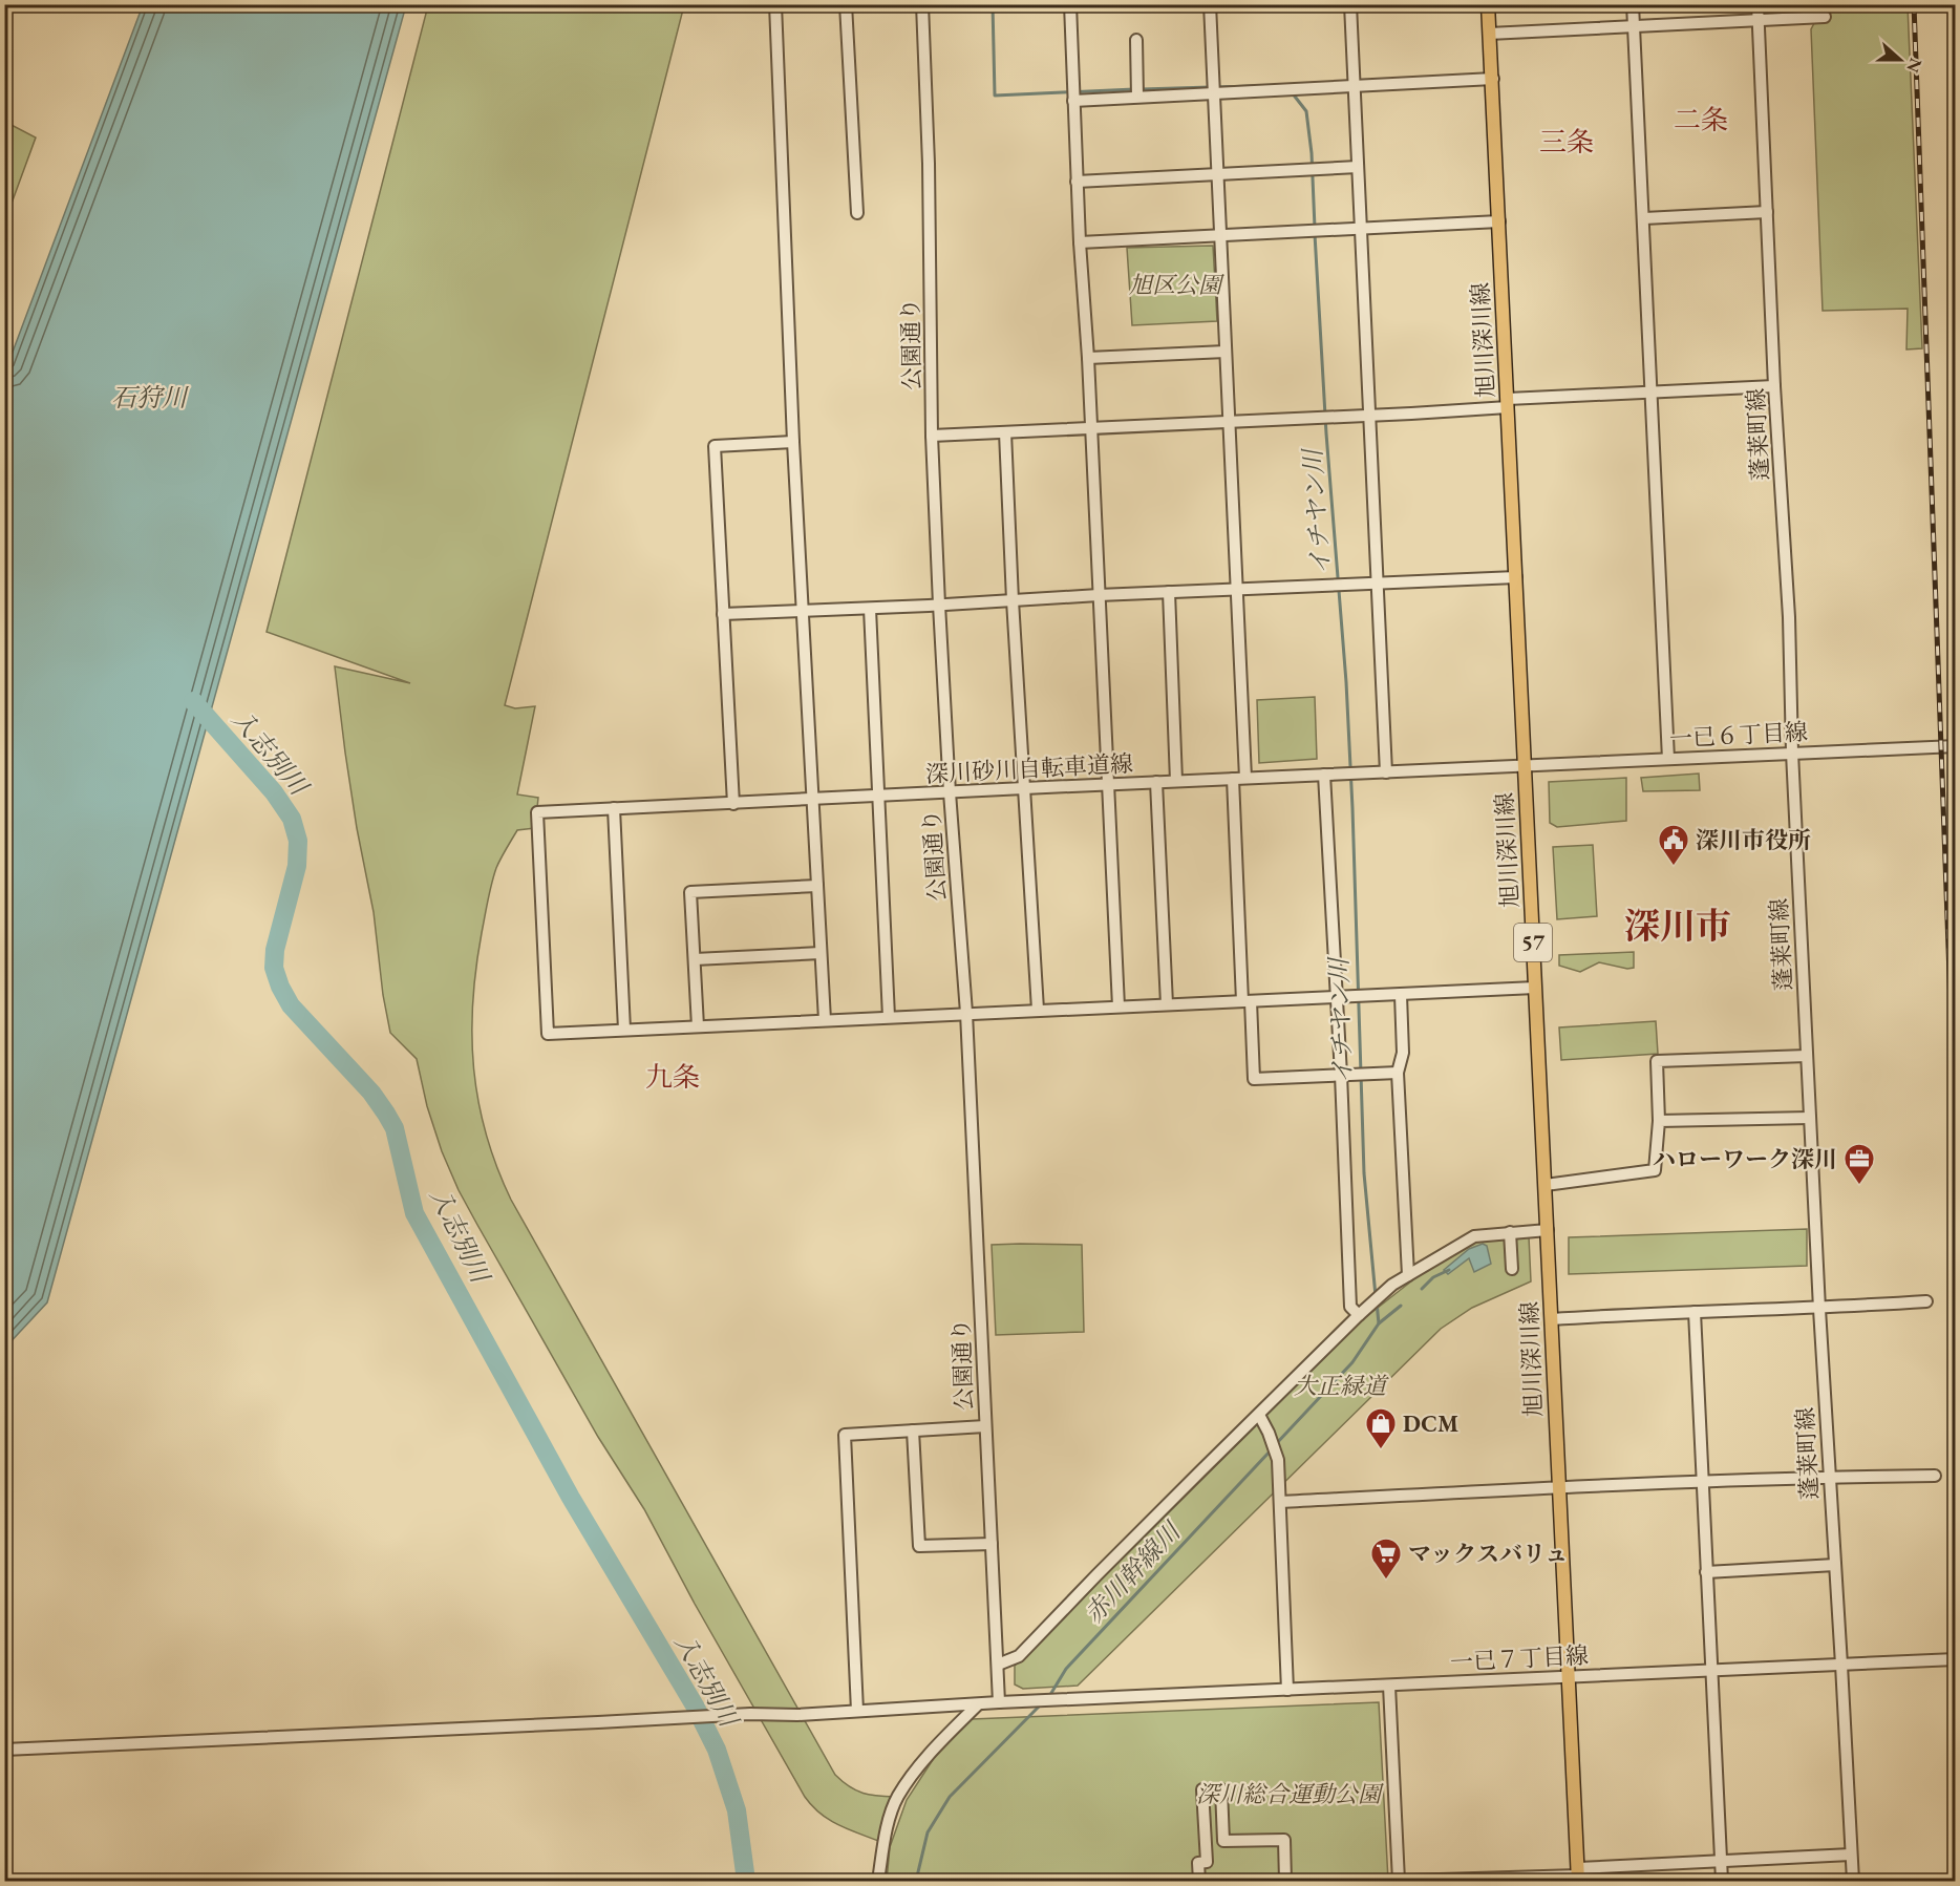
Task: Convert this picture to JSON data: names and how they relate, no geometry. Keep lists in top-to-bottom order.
{
  "streets": {
    "main road": ["旭川深川線", "57"],
    "street": [
      "公園通り",
      "蓬莱町線",
      "一已６丁目線",
      "深川砂川自転車道線",
      "一已７丁目線"
    ]
  },
  "crossings": [
    ["旭川深川線", "一已６丁目線"],
    ["旭川深川線", "深川砂川自転車道線"],
    ["旭川深川線", "一已７丁目線"],
    ["公園通り", "深川砂川自転車道線"],
    ["公園通り", "一已７丁目線"],
    ["蓬莱町線", "一已６丁目線"],
    ["蓬莱町線", "一已７丁目線"],
    ["一已６丁目線", "深川砂川自転車道線"]
  ],
  "districts": [
    "二条",
    "三条",
    "深川市",
    "九条"
  ],
  "water": [
    "石狩川",
    "イチヤン川",
    "入志別川",
    "赤川幹線川"
  ],
  "parks": ["旭区公園", "大正緑道", "深川総合運動公園"],
  "places": {
    "public building": ["深川市役所"],
    "office": ["ハローワーク深川"],
    "shop": ["DCM"],
    "supermarket": ["マックスバリュ"]
  },
  "north": "right"
}
